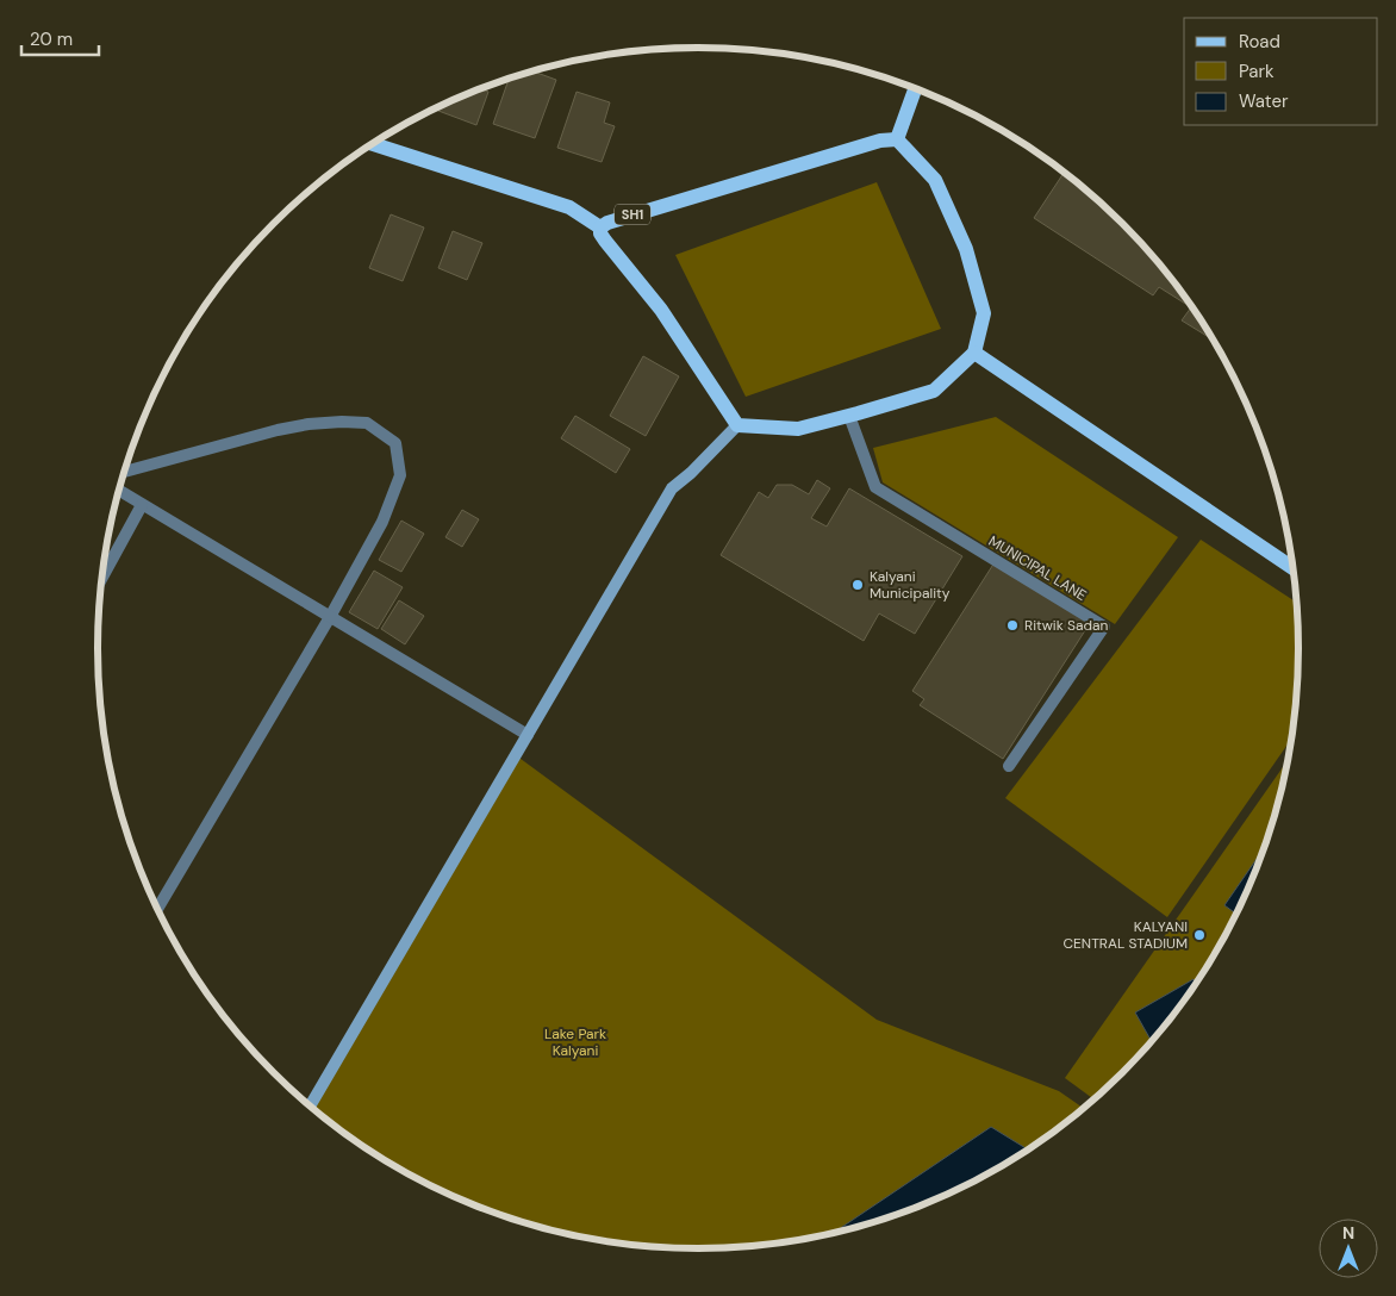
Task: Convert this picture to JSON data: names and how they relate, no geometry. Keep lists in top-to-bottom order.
{
  "streets": {
    "main road": ["SH1"],
    "street": ["MUNICIPAL LANE"]
  },
  "parks": ["Lake Park Kalyani"],
  "places": ["Kalyani Municipality", "Ritwik Sadan", "KALYANI CENTRAL STADIUM"],
  "legend": ["Road", "Park", "Water"],
  "scale_bar": "20 m",
  "north": "top"
}
